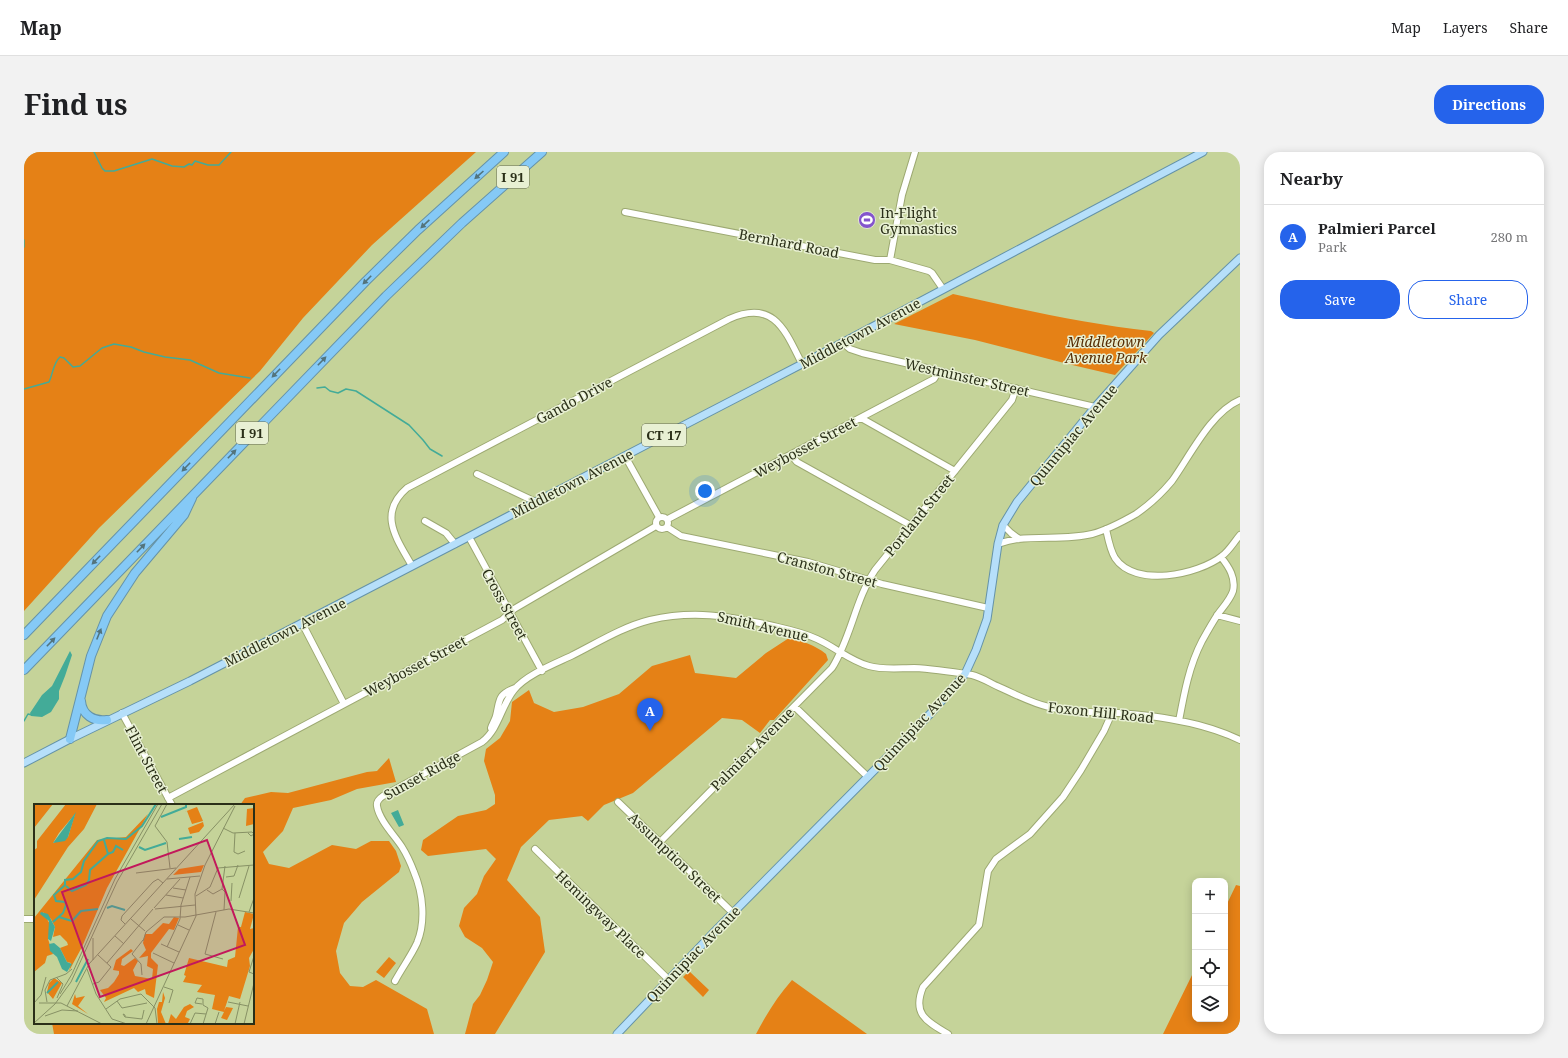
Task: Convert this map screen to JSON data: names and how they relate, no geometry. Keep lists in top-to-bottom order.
{
  "streets": {
    "highway": ["I 91"],
    "main road": ["Middletown Avenue", "CT 17", "Quinnipiac Avenue"],
    "street": [
      "Bernhard Road",
      "Westminster Street",
      "Gando Drive",
      "Weybosset Street",
      "Portland Street",
      "Cranston Street",
      "Cross Street",
      "Smith Avenue",
      "Foxon Hill Road",
      "Palmieri Avenue",
      "Flint Street",
      "Sunset Ridge",
      "Assumption Street",
      "Hemingway Place"
    ]
  },
  "crossings": [
    ["Bernhard Road", "Middletown Avenue"],
    ["Middletown Avenue", "Westminster Street"],
    ["Middletown Avenue", "Gando Drive"],
    ["Middletown Avenue", "Cross Street"],
    ["Middletown Avenue", "Flint Street"],
    ["Westminster Street", "Quinnipiac Avenue"],
    ["Westminster Street", "Weybosset Street"],
    ["Westminster Street", "Portland Street"],
    ["Quinnipiac Avenue", "Cranston Street"],
    ["Quinnipiac Avenue", "Smith Avenue"],
    ["Quinnipiac Avenue", "Foxon Hill Road"],
    ["Quinnipiac Avenue", "Assumption Street"],
    ["Quinnipiac Avenue", "Hemingway Place"],
    ["Weybosset Street", "Cranston Street"],
    ["Weybosset Street", "Cross Street"],
    ["Weybosset Street", "Flint Street"],
    ["Portland Street", "Cranston Street"],
    ["Portland Street", "Smith Avenue"],
    ["Portland Street", "Palmieri Avenue"],
    ["Cross Street", "Smith Avenue"],
    ["Cross Street", "Sunset Ridge"],
    ["Smith Avenue", "Foxon Hill Road"],
    ["Smith Avenue", "Palmieri Avenue"],
    ["Smith Avenue", "Sunset Ridge"],
    ["Palmieri Avenue", "Assumption Street"]
  ],
  "parks": ["Middletown Avenue Park"],
  "places": {
    "sports": ["In-Flight Gymnastics"]
  },
  "page": {
    "header": "Map",
    "nav": ["Map", "Layers", "Share"],
    "title": "Find us",
    "buttons": [
      "Directions",
      ["Save", "Share"]
    ],
    "heading": "Nearby",
    "list": [
      {
        "mark": "A",
        "name": "Palmieri Parcel",
        "note": "Park",
        "value": "280 m"
      }
    ],
    "pins": "A",
    "map_buttons": ["+", "−"]
  }
}
